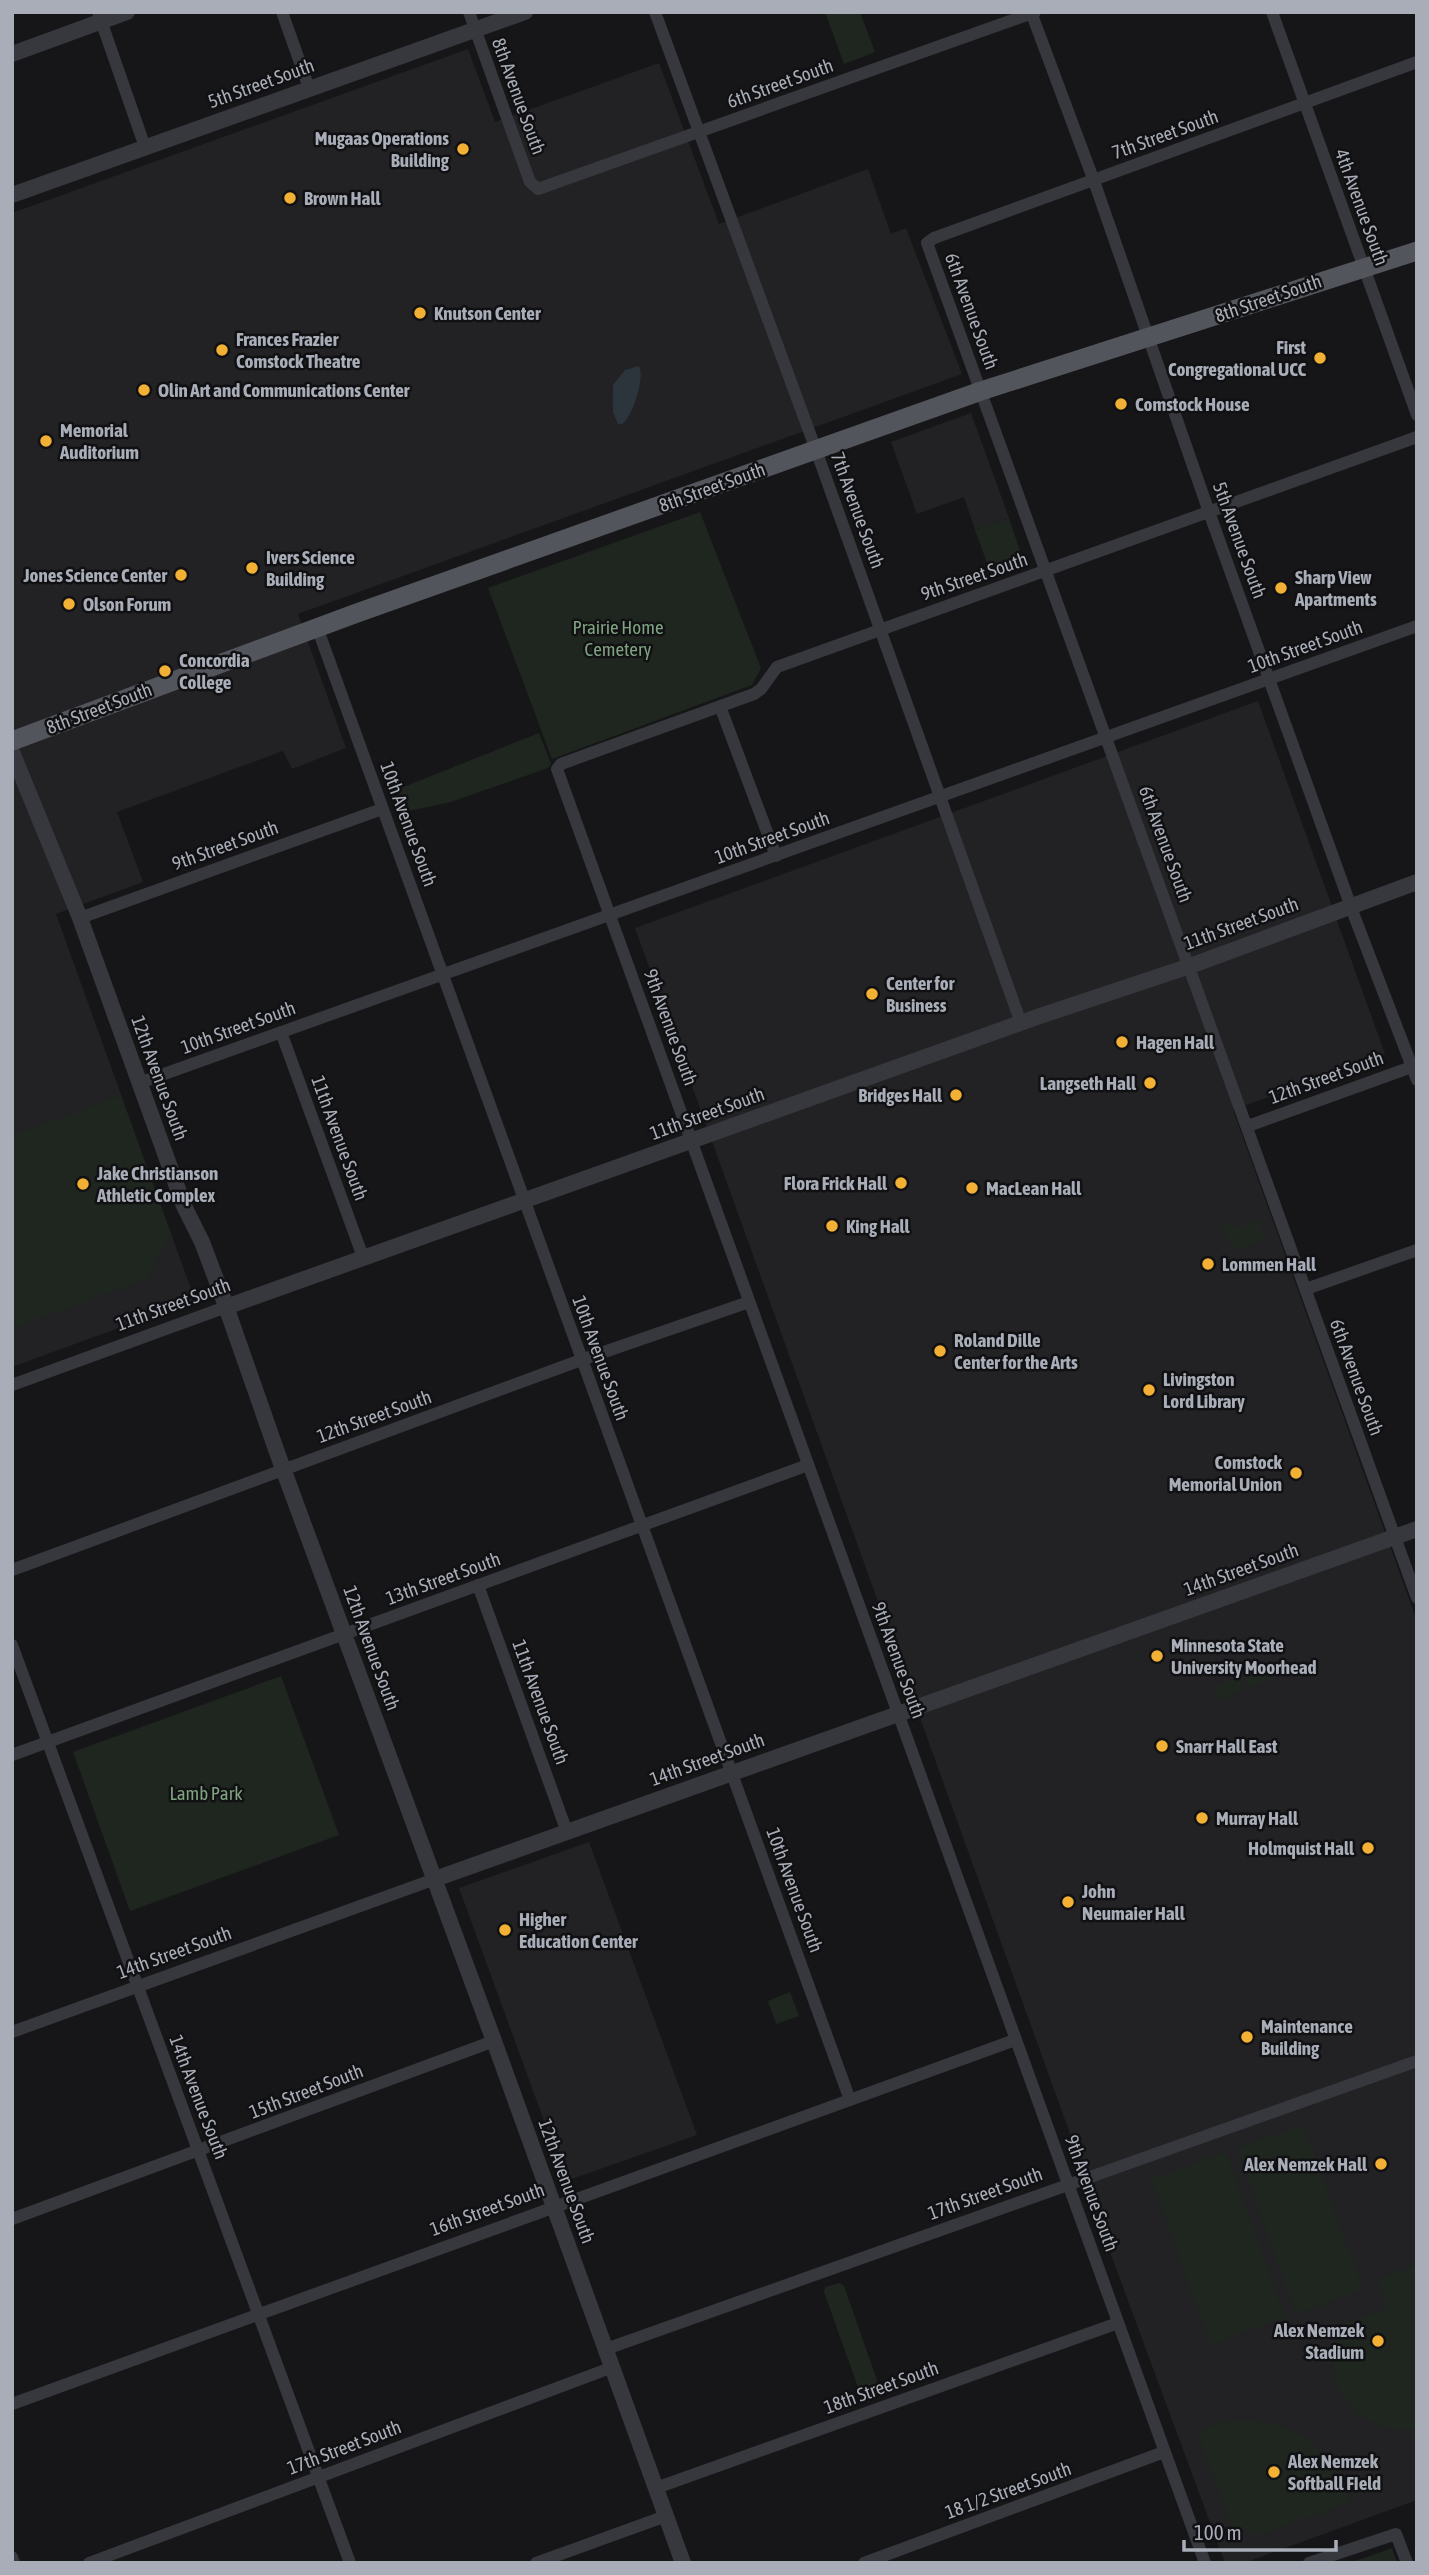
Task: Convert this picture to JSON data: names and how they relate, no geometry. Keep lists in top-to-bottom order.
{
  "streets": {
    "main road": ["8th Street South"],
    "street": [
      "5th Street South",
      "6th Street South",
      "8th Avenue South",
      "7th Street South",
      "4th Avenue South",
      "6th Avenue South",
      "7th Avenue South",
      "5th Avenue South",
      "9th Street South",
      "10th Street South",
      "10th Avenue South",
      "11th Street South",
      "9th Avenue South",
      "12th Street South",
      "12th Avenue South",
      "11th Avenue South",
      "14th Street South",
      "13th Street South",
      "15th Street South",
      "14th Avenue South",
      "17th Street South",
      "16th Street South",
      "18th Street South",
      "18 1/2 Street South"
    ]
  },
  "crossings": [
    ["5th Street South", "8th Avenue South"],
    ["6th Street South", "8th Avenue South"],
    ["6th Street South", "7th Avenue South"],
    ["6th Street South", "5th Avenue South"],
    ["7th Street South", "4th Avenue South"],
    ["7th Street South", "6th Avenue South"],
    ["7th Street South", "5th Avenue South"],
    ["4th Avenue South", "8th Street South"],
    ["8th Street South", "6th Avenue South"],
    ["8th Street South", "7th Avenue South"],
    ["8th Street South", "5th Avenue South"],
    ["8th Street South", "10th Avenue South"],
    ["6th Avenue South", "9th Street South"],
    ["6th Avenue South", "10th Street South"],
    ["6th Avenue South", "11th Street South"],
    ["6th Avenue South", "12th Street South"],
    ["6th Avenue South", "14th Street South"],
    ["7th Avenue South", "9th Street South"],
    ["7th Avenue South", "10th Street South"],
    ["7th Avenue South", "11th Street South"],
    ["5th Avenue South", "9th Street South"],
    ["5th Avenue South", "10th Street South"],
    ["5th Avenue South", "11th Street South"],
    ["5th Avenue South", "12th Street South"],
    ["9th Street South", "10th Avenue South"],
    ["9th Street South", "9th Avenue South"],
    ["9th Street South", "12th Avenue South"],
    ["10th Street South", "10th Avenue South"],
    ["10th Street South", "9th Avenue South"],
    ["10th Street South", "12th Avenue South"],
    ["10th Street South", "11th Avenue South"],
    ["10th Avenue South", "11th Street South"],
    ["10th Avenue South", "12th Street South"],
    ["10th Avenue South", "14th Street South"],
    ["10th Avenue South", "13th Street South"],
    ["10th Avenue South", "16th Street South"],
    ["11th Street South", "9th Avenue South"],
    ["11th Street South", "12th Avenue South"],
    ["11th Street South", "11th Avenue South"],
    ["9th Avenue South", "12th Street South"],
    ["9th Avenue South", "14th Street South"],
    ["9th Avenue South", "13th Street South"],
    ["9th Avenue South", "17th Street South"],
    ["9th Avenue South", "16th Street South"],
    ["9th Avenue South", "18th Street South"],
    ["9th Avenue South", "18 1/2 Street South"],
    ["12th Street South", "12th Avenue South"],
    ["12th Avenue South", "14th Street South"],
    ["12th Avenue South", "13th Street South"],
    ["12th Avenue South", "15th Street South"],
    ["12th Avenue South", "17th Street South"],
    ["12th Avenue South", "16th Street South"],
    ["12th Avenue South", "18th Street South"],
    ["11th Avenue South", "14th Street South"],
    ["11th Avenue South", "13th Street South"],
    ["14th Street South", "14th Avenue South"],
    ["13th Street South", "14th Avenue South"],
    ["15th Street South", "14th Avenue South"],
    ["14th Avenue South", "17th Street South"],
    ["14th Avenue South", "16th Street South"]
  ],
  "parks": ["Prairie Home Cemetery", "Lamb Park"],
  "places": [
    "Mugaas Operations Building",
    "Brown Hall",
    "Knutson Center",
    "Frances Frazier Comstock Theatre",
    "First Congregational UCC",
    "Olin Art and Communications Center",
    "Comstock House",
    "Memorial Auditorium",
    "Ivers Science Building",
    "Jones Science Center",
    "Sharp View Apartments",
    "Olson Forum",
    "Concordia College",
    "Center for Business",
    "Hagen Hall",
    "Langseth Hall",
    "Bridges Hall",
    "Flora Frick Hall",
    "Jake Christianson Athletic Complex",
    "MacLean Hall",
    "King Hall",
    "Lommen Hall",
    "Roland Dille Center for the Arts",
    "Livingston Lord Library",
    "Comstock Memorial Union",
    "Minnesota State University Moorhead",
    "Snarr Hall East",
    "Murray Hall",
    "Holmquist Hall",
    "John Neumaier Hall",
    "Higher Education Center",
    "Maintenance Building",
    "Alex Nemzek Hall",
    "Alex Nemzek Stadium",
    "Alex Nemzek Softball FIeld"
  ],
  "scale_bar": "100 m"
}
